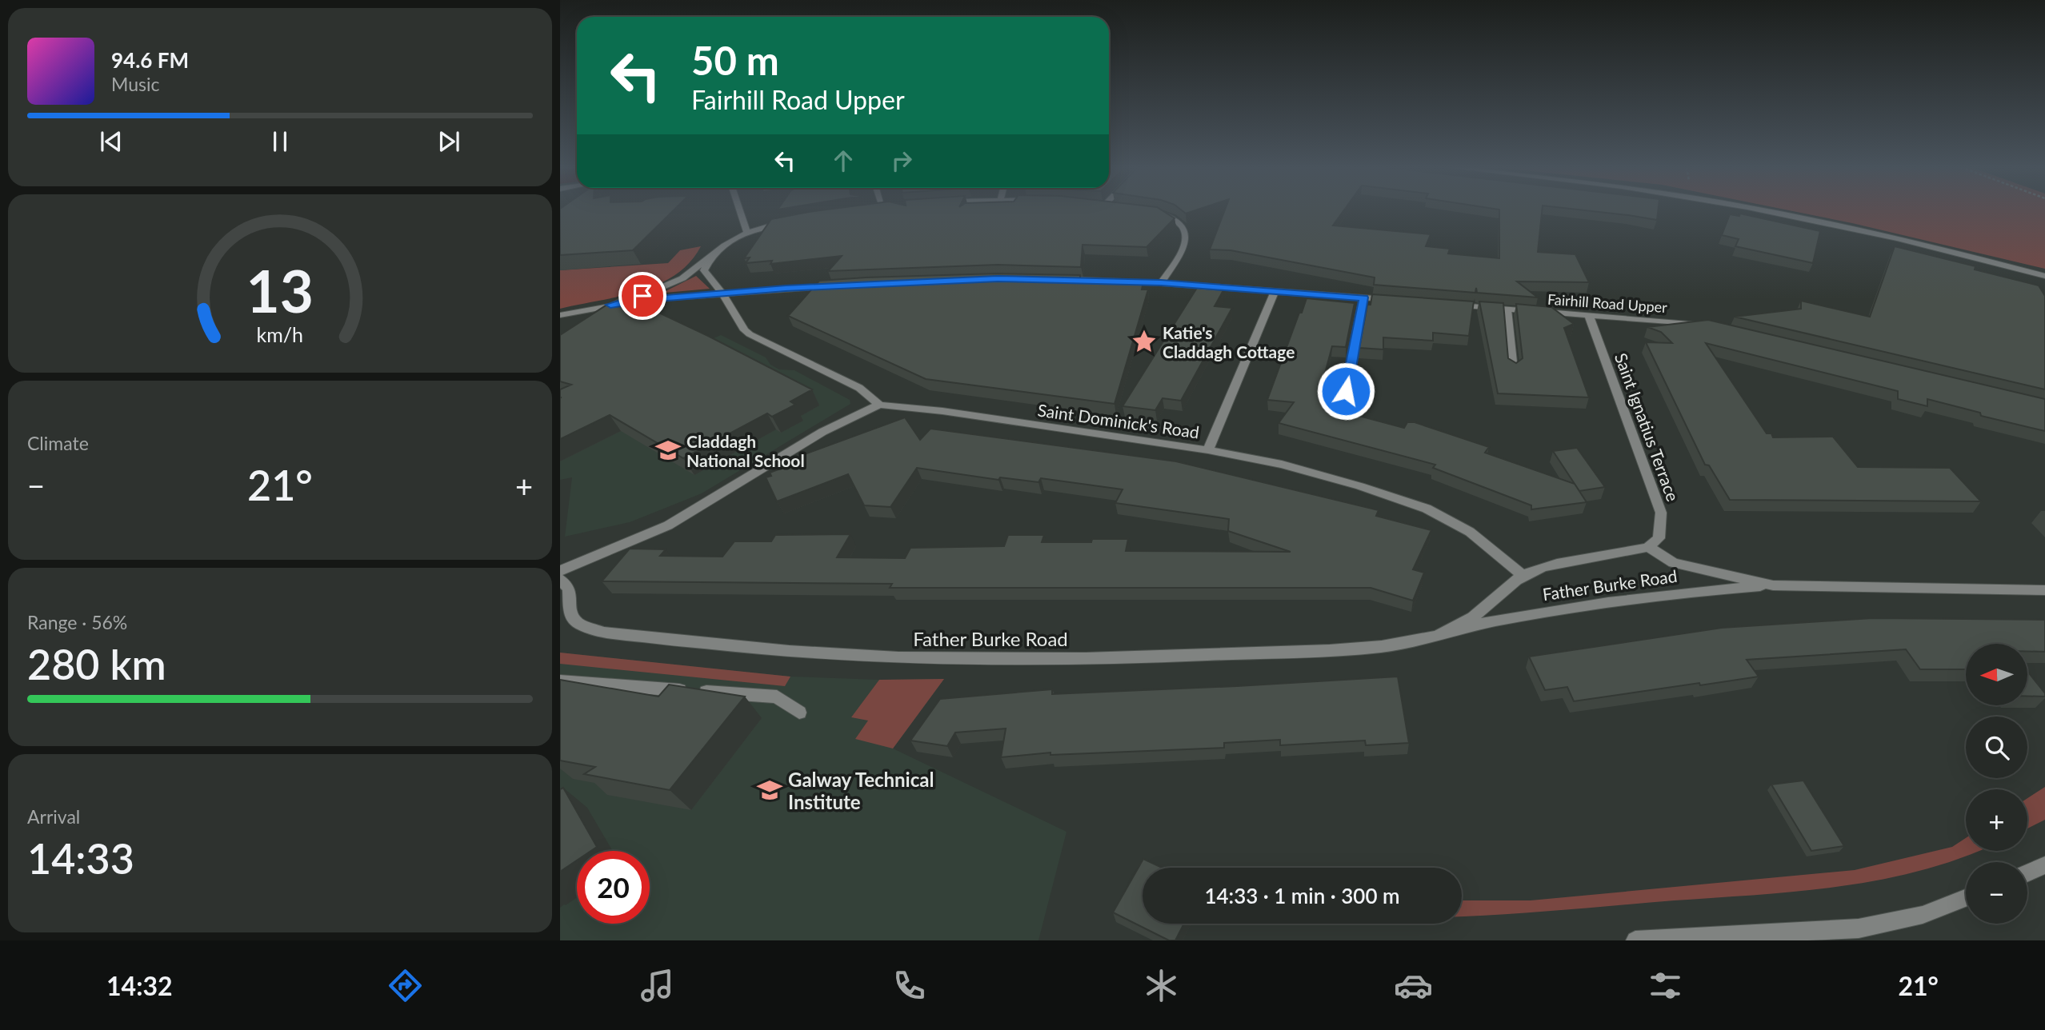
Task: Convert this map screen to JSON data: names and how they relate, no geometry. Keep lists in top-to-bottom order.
{
  "streets": {
    "street": [
      "Fairhill Road Upper",
      "Saint Dominick's Road",
      "Saint Ignatius Terrace",
      "Father Burke Road"
    ]
  },
  "crossings": [
    ["Fairhill Road Upper", "Saint Ignatius Terrace"],
    ["Saint Dominick's Road", "Father Burke Road"],
    ["Saint Ignatius Terrace", "Father Burke Road"]
  ],
  "places": {
    "place": ["Katie's Claddagh Cottage"],
    "school or university": ["Claddagh National School", "Galway Technical Institute"]
  },
  "north": "left",
  "page": {
    "turn": ["50 m", "Fairhill Road Upper"],
    "song": ["94.6 FM", "Music"],
    "tile": [
      "Climate",
      ["Range · 56%", "280 km"],
      ["Arrival", "14:33"]
    ],
    "heat": ["−", "21°", "+"],
    "map_buttons": ["+", "−"],
    "limit": "20",
    "trip": "14:33 · 1 min · 300 m",
    "tabs": ["14:32", "21°"],
    "gauge": ["13", "km/h"]
  }
}
